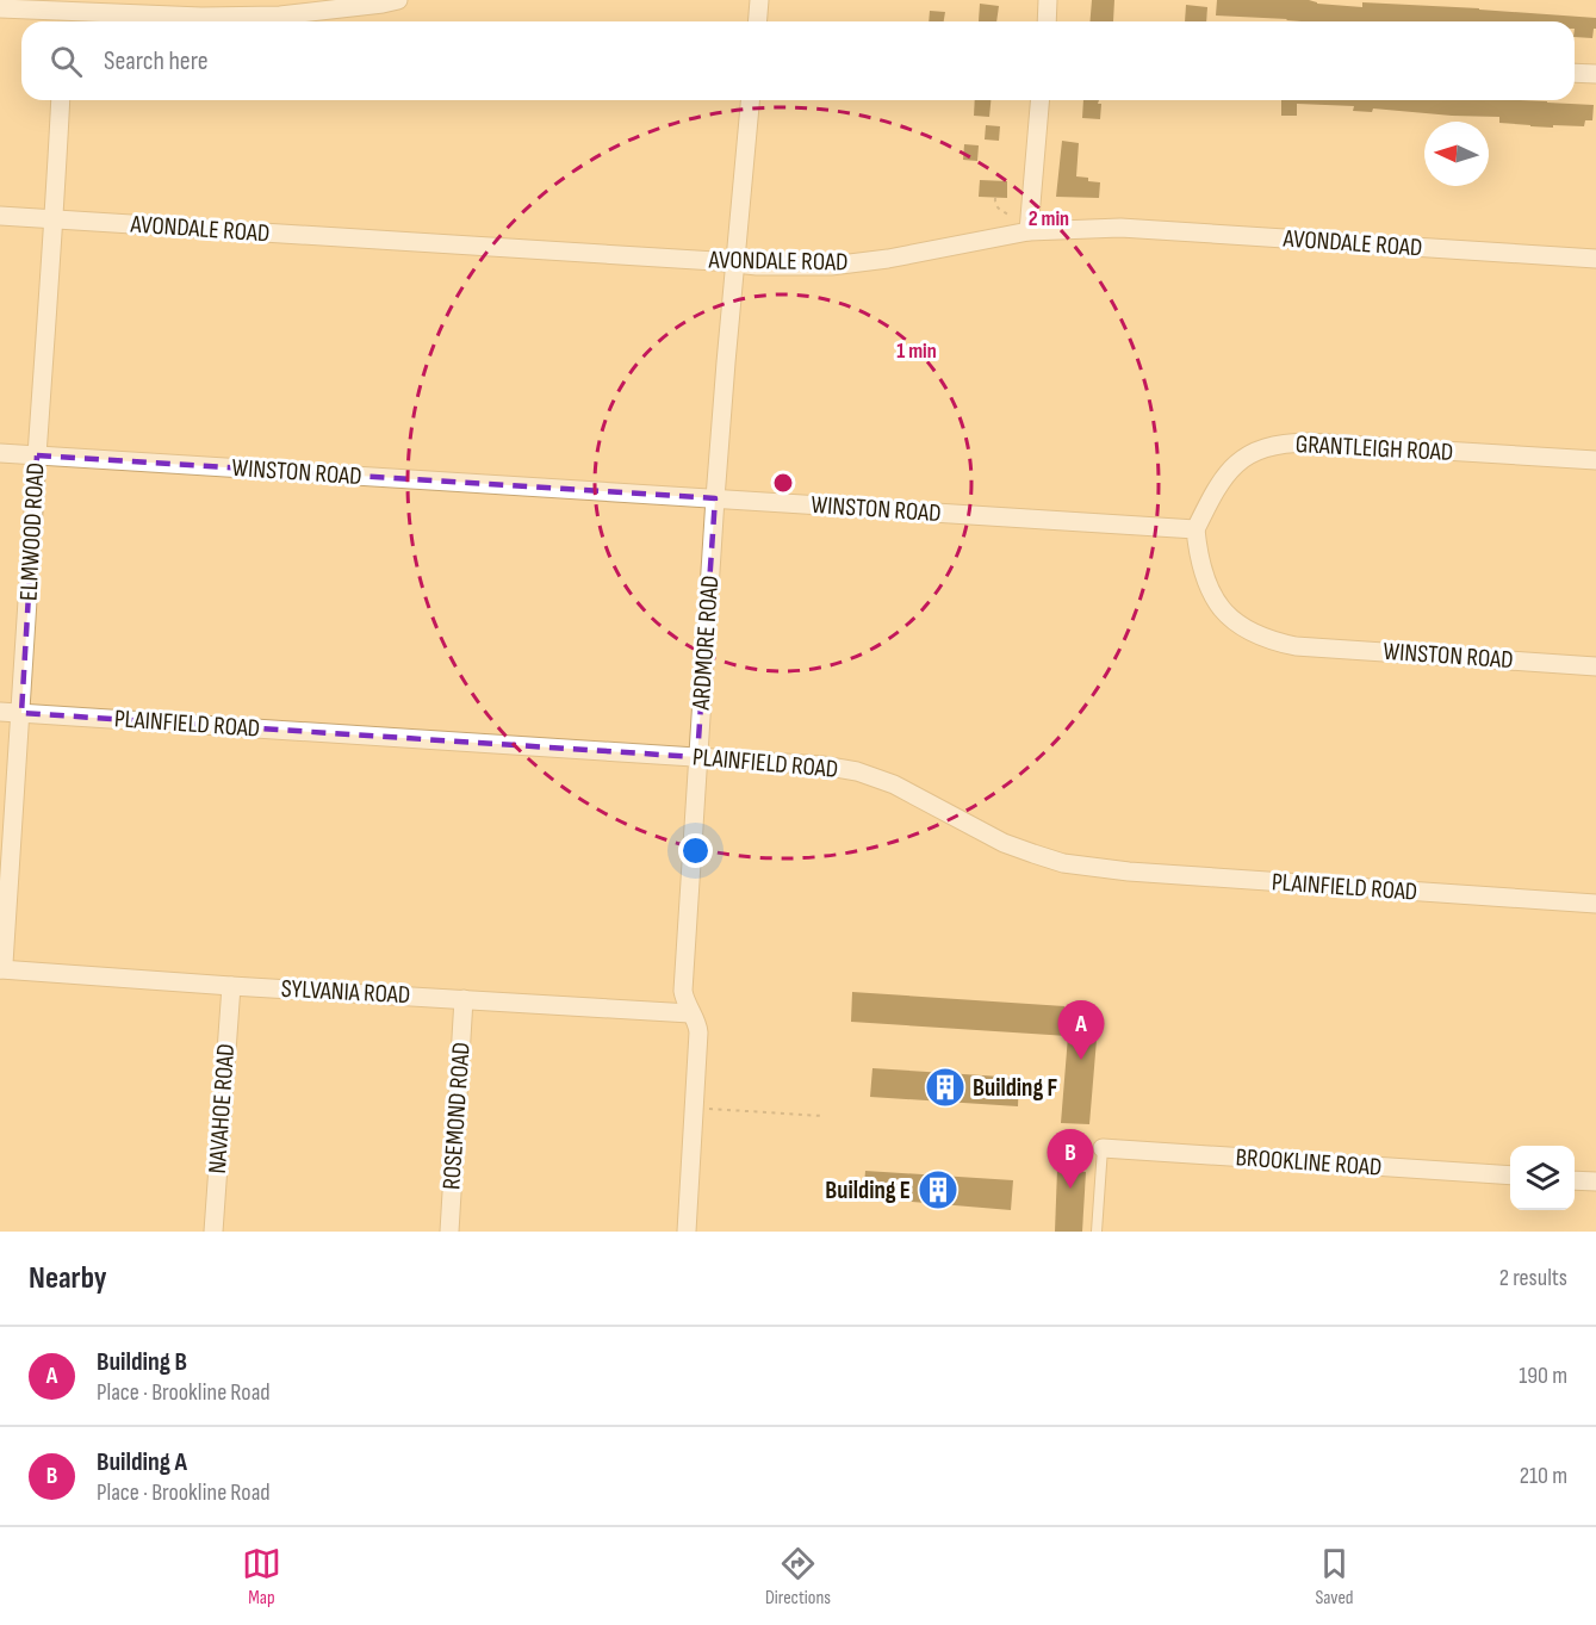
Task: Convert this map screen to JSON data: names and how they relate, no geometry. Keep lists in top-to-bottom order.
{
  "streets": {
    "street": [
      "AVONDALE ROAD",
      "GRANTLEIGH ROAD",
      "WINSTON ROAD",
      "ELMWOOD ROAD",
      "ARDMORE ROAD",
      "PLAINFIELD ROAD",
      "SYLVANIA ROAD",
      "NAVAHOE ROAD",
      "ROSEMOND ROAD",
      "BROOKLINE ROAD"
    ]
  },
  "crossings": [
    ["AVONDALE ROAD", "ELMWOOD ROAD"],
    ["AVONDALE ROAD", "ARDMORE ROAD"],
    ["GRANTLEIGH ROAD", "WINSTON ROAD"],
    ["WINSTON ROAD", "ELMWOOD ROAD"],
    ["WINSTON ROAD", "ARDMORE ROAD"],
    ["ELMWOOD ROAD", "PLAINFIELD ROAD"],
    ["ELMWOOD ROAD", "SYLVANIA ROAD"],
    ["ARDMORE ROAD", "PLAINFIELD ROAD"],
    ["ARDMORE ROAD", "SYLVANIA ROAD"],
    ["SYLVANIA ROAD", "NAVAHOE ROAD"],
    ["SYLVANIA ROAD", "ROSEMOND ROAD"]
  ],
  "places": {
    "building": ["Building F", "Building E"]
  },
  "north": "left",
  "page": {
    "search": "Search here",
    "pins": ["A", "B"],
    "heading": ["Nearby", "2 results"],
    "list": [
      {
        "mark": "A",
        "name": "Building B",
        "note": "Place · Brookline Road",
        "value": "190 m"
      },
      {
        "mark": "B",
        "name": "Building A",
        "note": "Place · Brookline Road",
        "value": "210 m"
      }
    ],
    "nav": ["Map", "Directions", "Saved"]
  },
  "rings": ["2 min", "1 min"]
}
